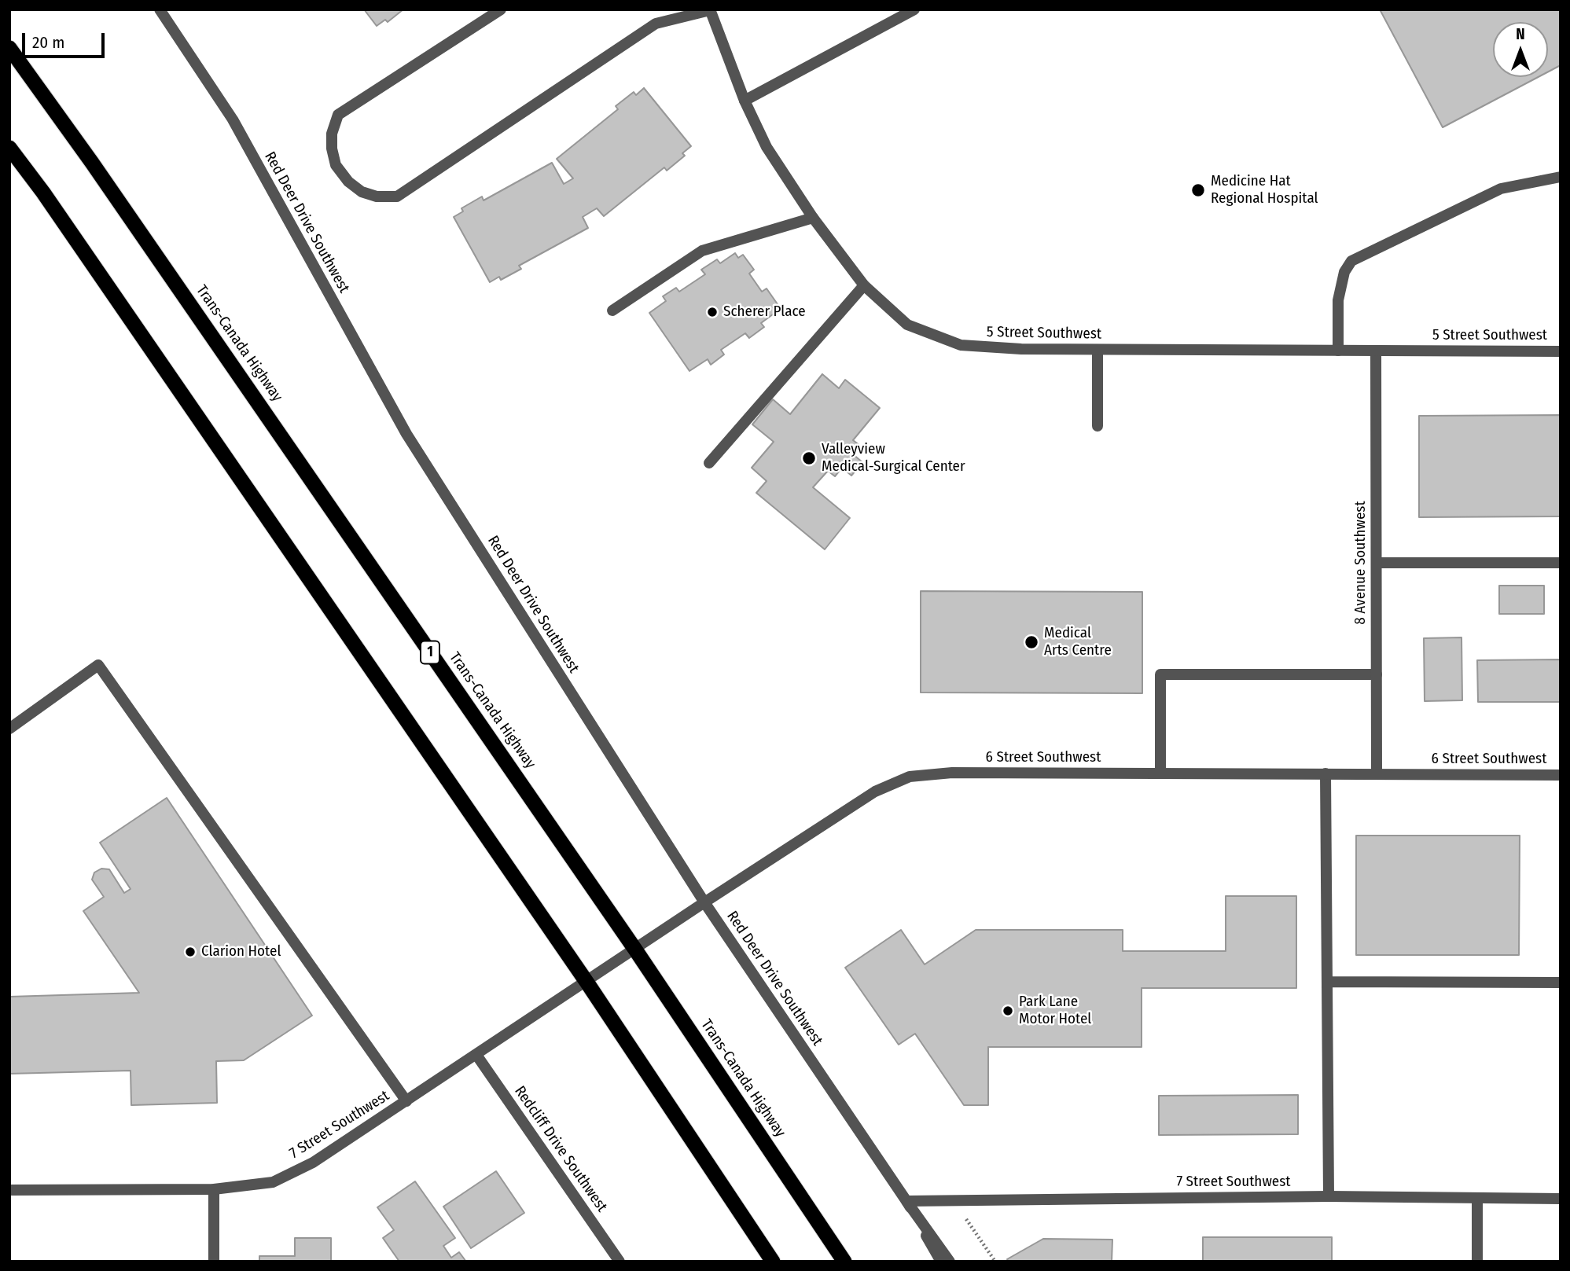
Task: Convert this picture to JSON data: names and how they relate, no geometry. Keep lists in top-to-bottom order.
{
  "streets": {
    "highway": ["Trans-Canada Highway", "1"],
    "street": [
      "Red Deer Drive Southwest",
      "5 Street Southwest",
      "8 Avenue Southwest",
      "6 Street Southwest",
      "7 Street Southwest",
      "Redcliff Drive Southwest"
    ]
  },
  "crossings": [
    ["Red Deer Drive Southwest", "6 Street Southwest"],
    ["Red Deer Drive Southwest", "7 Street Southwest"],
    ["5 Street Southwest", "8 Avenue Southwest"],
    ["Trans-Canada Highway", "6 Street Southwest"],
    ["8 Avenue Southwest", "6 Street Southwest"],
    ["6 Street Southwest", "7 Street Southwest"],
    ["7 Street Southwest", "Redcliff Drive Southwest"]
  ],
  "places": [
    "Medicine Hat Regional Hospital",
    "Scherer Place",
    "Valleyview Medical-Surgical Center",
    "Medical Arts Centre",
    "Clarion Hotel",
    "Park Lane Motor Hotel"
  ],
  "scale_bar": "20 m",
  "north": "top"
}
